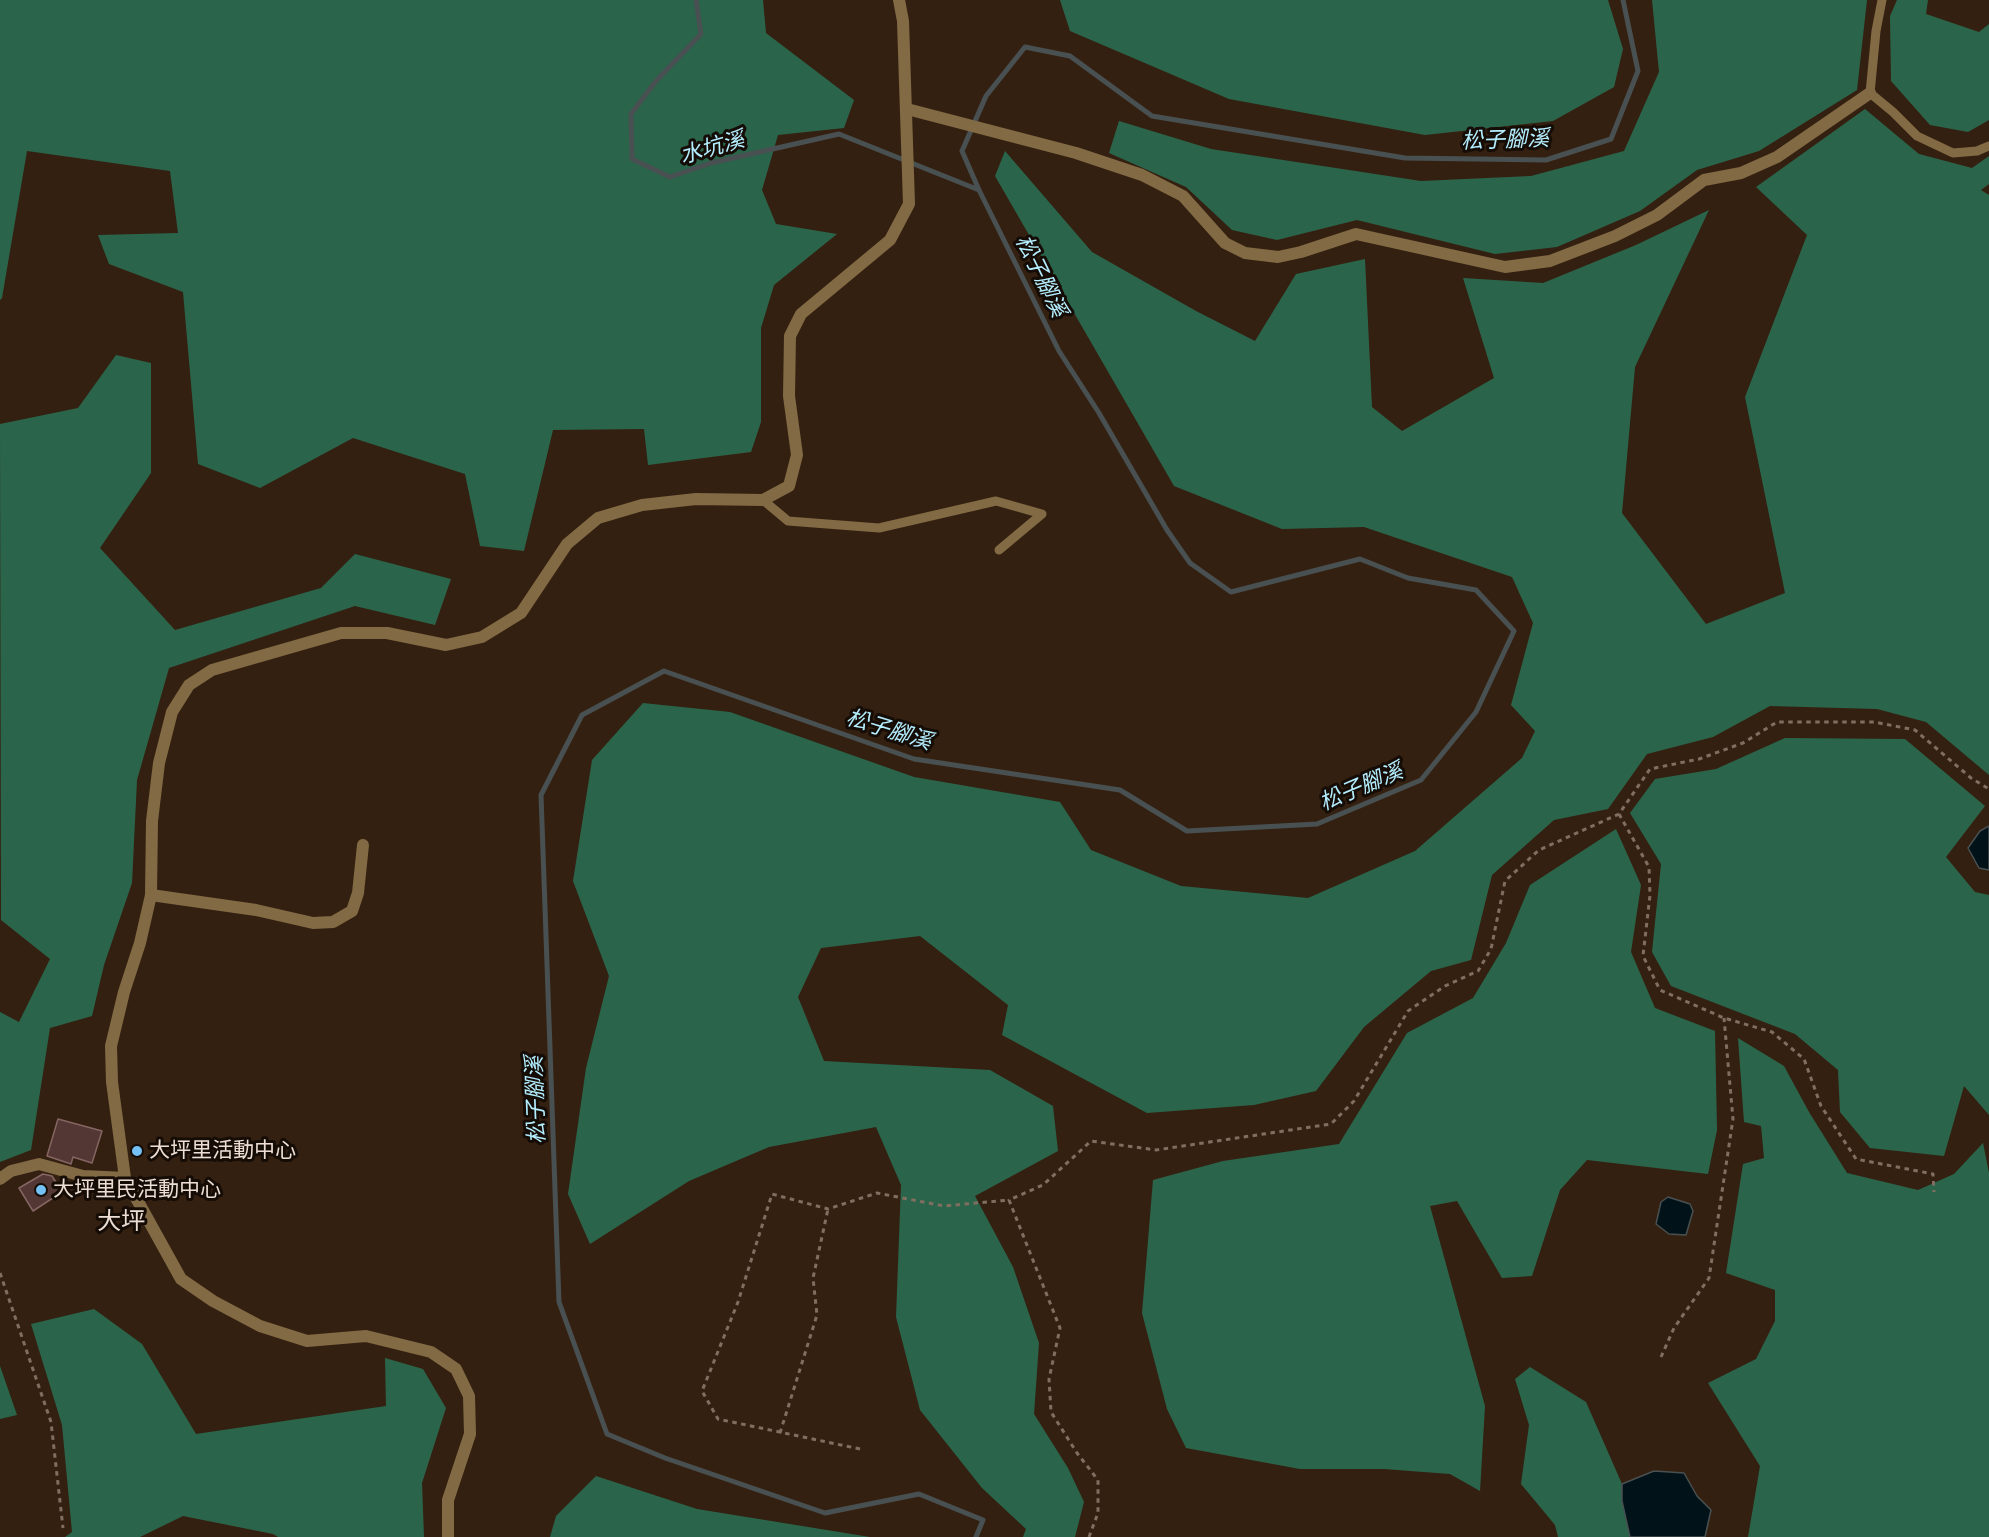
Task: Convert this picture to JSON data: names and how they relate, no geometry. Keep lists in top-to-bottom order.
{
  "districts": ["大坪"],
  "water": ["松子腳溪", "水坑溪"],
  "places": ["大坪里活動中心", "大坪里民活動中心"]
}
